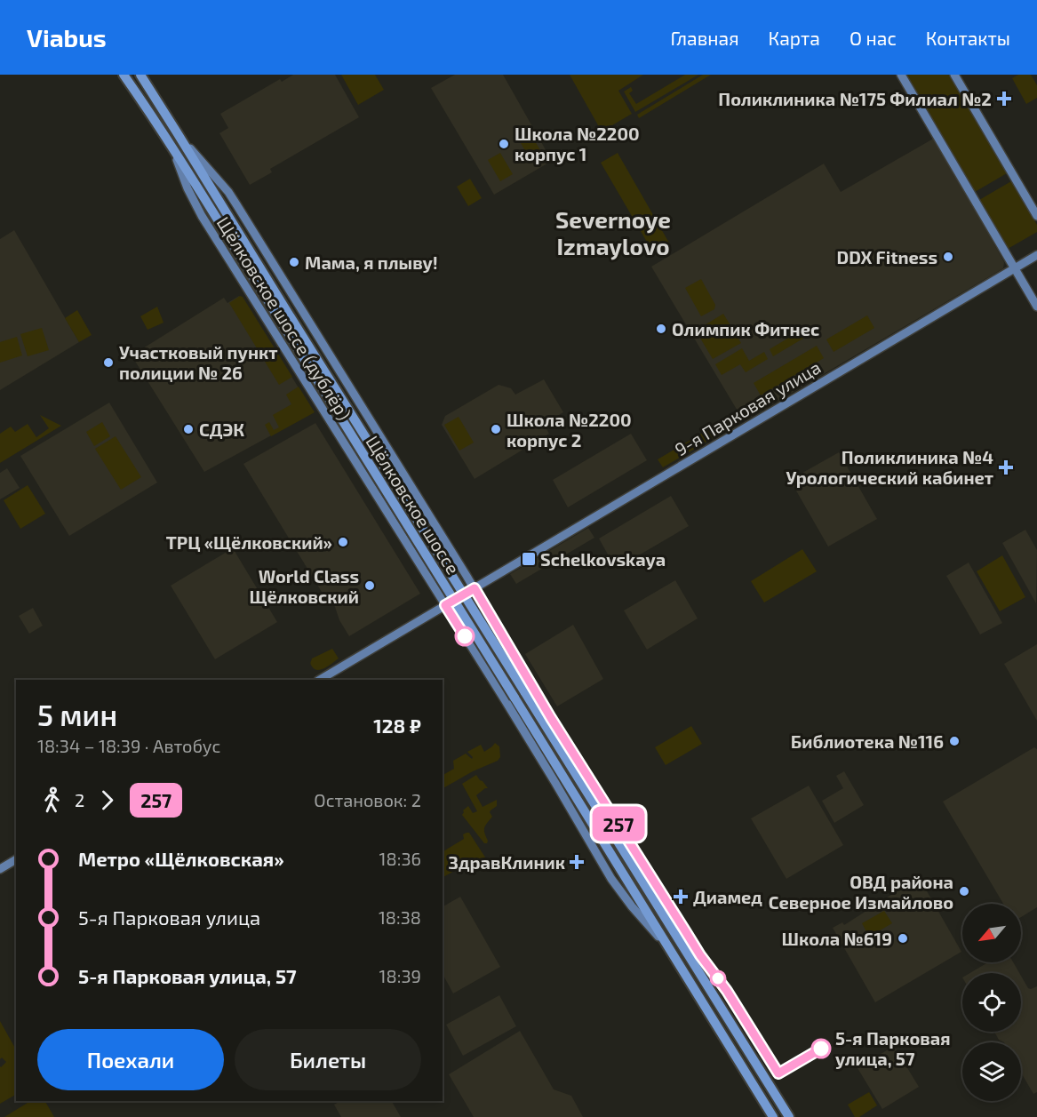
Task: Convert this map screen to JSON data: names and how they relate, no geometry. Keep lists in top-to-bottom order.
{
  "streets": {
    "main road": ["Щёлковское шоссе (дублёр)", "9-я Парковая улица", "Щёлковское шоссе"]
  },
  "crossings": [
    ["Щёлковское шоссе (дублёр)", "9-я Парковая улица"],
    ["Щёлковское шоссе (дублёр)", "Щёлковское шоссе"]
  ],
  "districts": ["Severnoye Izmaylovo"],
  "places": {
    "health": [
      "Поликлиника №175 Филиал №2",
      "Поликлиника №4 Урологический кабинет",
      "ЗдравКлиник",
      "Диамед"
    ],
    "other": [
      "Школа №2200 корпус 1",
      "DDX Fitness",
      "Мама, я плыву!",
      "Олимпик Фитнес",
      "Участковый пункт полиции № 26",
      "СДЭК",
      "Школа №2200 корпус 2",
      "ТРЦ «Щёлковский»",
      "World Class Щёлковский",
      "Библиотека №116",
      "ОВД района Северное Измайлово",
      "Школа №619",
      "5-я Парковая улица, 57"
    ],
    "transit": ["Schelkovskaya"]
  },
  "lines": ["bus line 257"],
  "north": "bottom left",
  "page": {
    "header": "Viabus",
    "nav": [
      "Главная",
      "Карта",
      "О нас",
      "Контакты"
    ],
    "on_map": "257",
    "heading": ["5 мин", "18:34 – 18:39 · Автобус", "128 ₽"],
    "legs": ["2", "257", "Остановок: 2"],
    "list": [
      {
        "name": "Метро «Щёлковская»",
        "value": "18:36"
      },
      {
        "name": "5-я Парковая улица",
        "value": "18:38"
      },
      {
        "name": "5-я Парковая улица, 57",
        "value": "18:39"
      }
    ],
    "buttons": ["Поехали", "Билеты"]
  }
}
